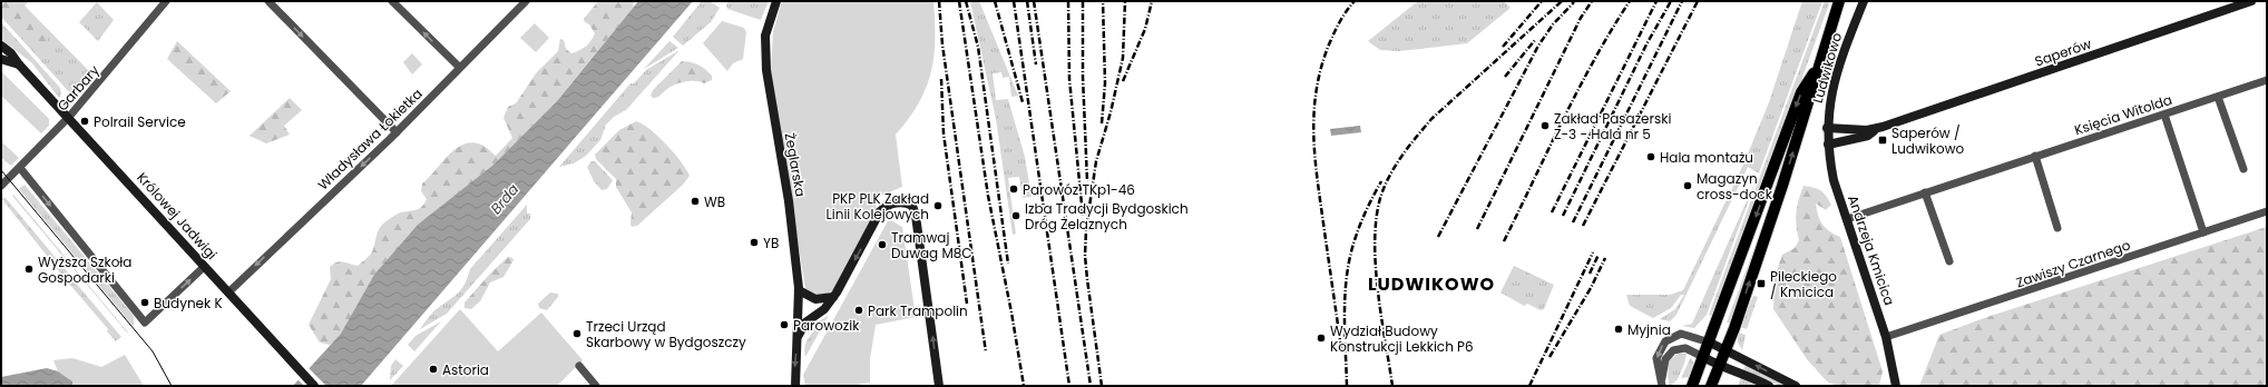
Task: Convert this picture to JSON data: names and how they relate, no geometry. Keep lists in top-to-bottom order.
{
  "streets": {
    "street": [
      "Saperów",
      "Ludwikowo",
      "Garbary",
      "Księcia Witolda",
      "Władysława Łokietka",
      "Żeglarska",
      "Królowej Jadwigi",
      "Andrzeja Kmicica",
      "Zawiszy Czarnego"
    ]
  },
  "crossings": [
    ["Saperów", "Ludwikowo"],
    ["Saperów", "Andrzeja Kmicica"],
    ["Ludwikowo", "Andrzeja Kmicica"],
    ["Garbary", "Królowej Jadwigi"],
    ["Księcia Witolda", "Andrzeja Kmicica"],
    ["Władysława Łokietka", "Królowej Jadwigi"],
    ["Andrzeja Kmicica", "Zawiszy Czarnego"]
  ],
  "one_way": ["Władysława Łokietka"],
  "districts": ["LUDWIKOWO"],
  "water": ["Brda"],
  "places": {
    "other": [
      "Polrail Service",
      "Zakład Pasażerski Z-3 - Hala nr 5",
      "Hala montażu",
      "Magazyn cross-dock",
      "Parowóz TKp1-46",
      "WB",
      "PKP PLK Zakład Linii Kolejowych",
      "Izba Tradycji Bydgoskich Dróg Żelaznych",
      "YB",
      "Tramwaj Duwag M8C",
      "Wyższa Szkoła Gospodarki",
      "Budynek K",
      "Park Trampolin",
      "Parowozik",
      "Myjnia",
      "Trzeci Urząd Skarbowy w Bydgoszczy",
      "Wydział Budowy Konstrukcji Lekkich P6",
      "Astoria"
    ],
    "transit": ["Saperów / Ludwikowo", "Pileckiego / Kmicica"]
  }
}
